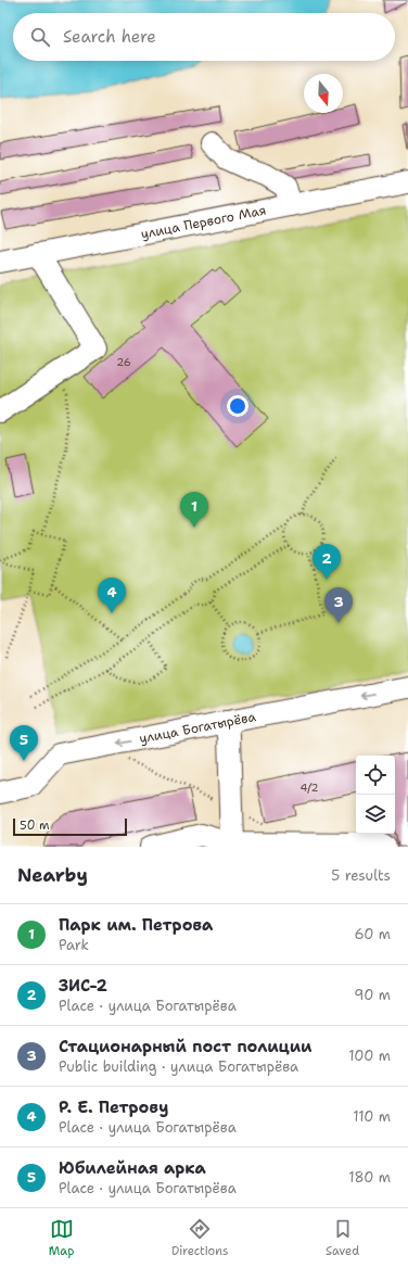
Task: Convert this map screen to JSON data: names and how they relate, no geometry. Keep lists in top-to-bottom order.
{
  "streets": {
    "street": ["улица Первого Мая", "улица Богатырёва"]
  },
  "house_numbers": ["26", "4/2"],
  "scale_bar": "50 m",
  "north": "bottom",
  "page": {
    "search": "Search here",
    "pins": [
      "1",
      "2",
      "4",
      "3",
      "5"
    ],
    "scale": "50 m",
    "heading": ["Nearby", "5 results"],
    "list": [
      {
        "mark": "1",
        "name": "Парк им. Петрова",
        "note": "Park",
        "value": "60 m"
      },
      {
        "mark": "2",
        "name": "ЗИС-2",
        "note": "Place · улица Богатырёва",
        "value": "90 m"
      },
      {
        "mark": "3",
        "name": "Стационарный пост полиции",
        "note": "Public building · улица Богатырёва",
        "value": "100 m"
      },
      {
        "mark": "4",
        "name": "Р. Е. Петрову",
        "note": "Place · улица Богатырёва",
        "value": "110 m"
      },
      {
        "mark": "5",
        "name": "Юбилейная арка",
        "note": "Place · улица Богатырёва",
        "value": "180 m"
      }
    ],
    "nav": ["Map", "Directions", "Saved"]
  }
}
